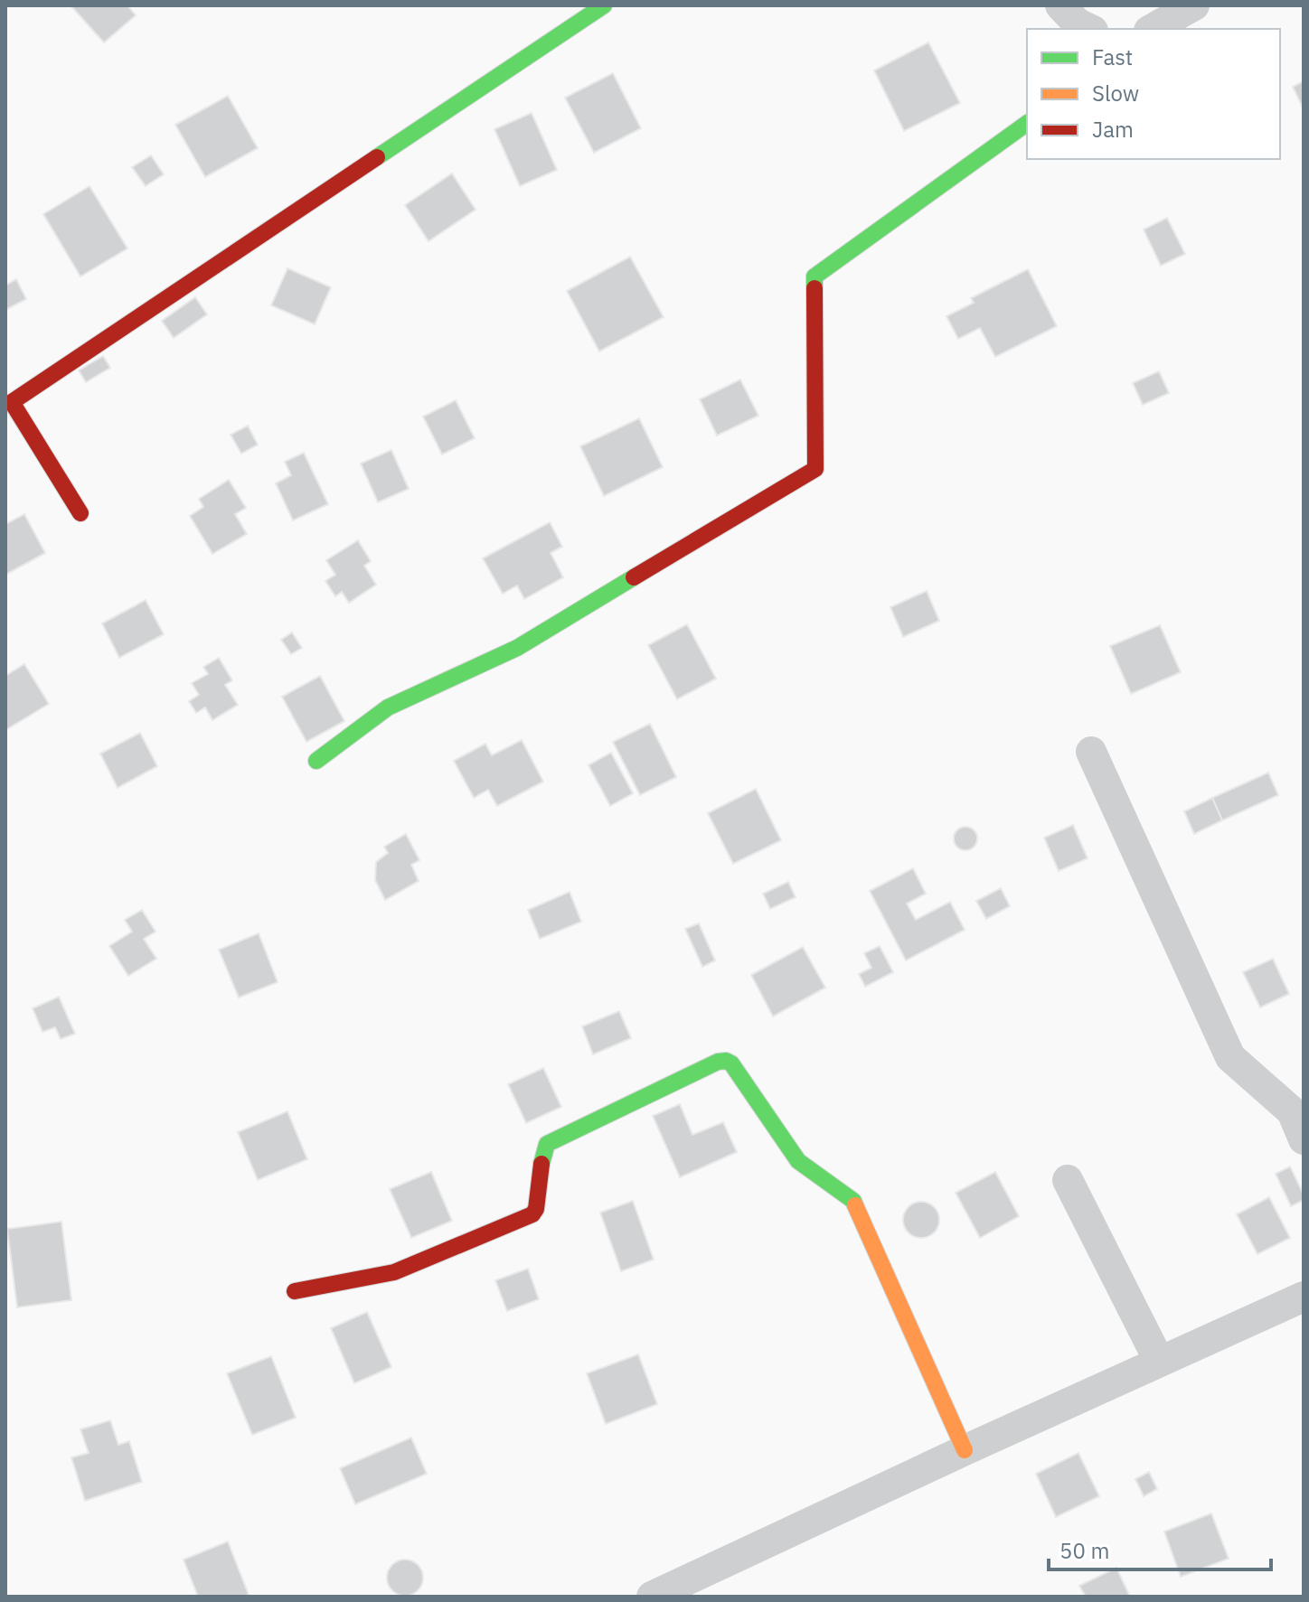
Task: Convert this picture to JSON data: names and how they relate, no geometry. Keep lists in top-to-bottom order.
{
  "legend": ["Fast", "Slow", "Jam"],
  "scale_bar": "50 m"
}
